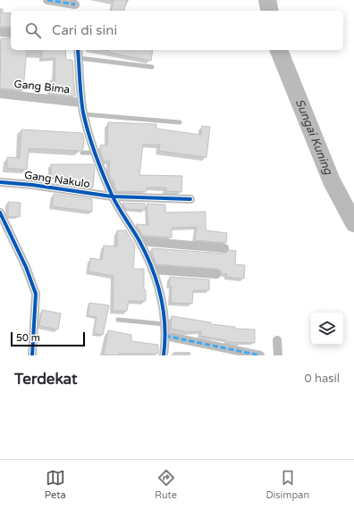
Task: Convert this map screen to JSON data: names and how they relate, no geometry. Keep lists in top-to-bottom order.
{
  "streets": {
    "street": ["Gang Bima", "Gang Nakulo"]
  },
  "water": ["Sungai Kuning"],
  "scale_bar": "50 m",
  "page": {
    "search": "Cari di sini",
    "scale": "50 m",
    "heading": ["Terdekat", "0 hasil"],
    "nav": ["Peta", "Rute", "Disimpan"]
  }
}
